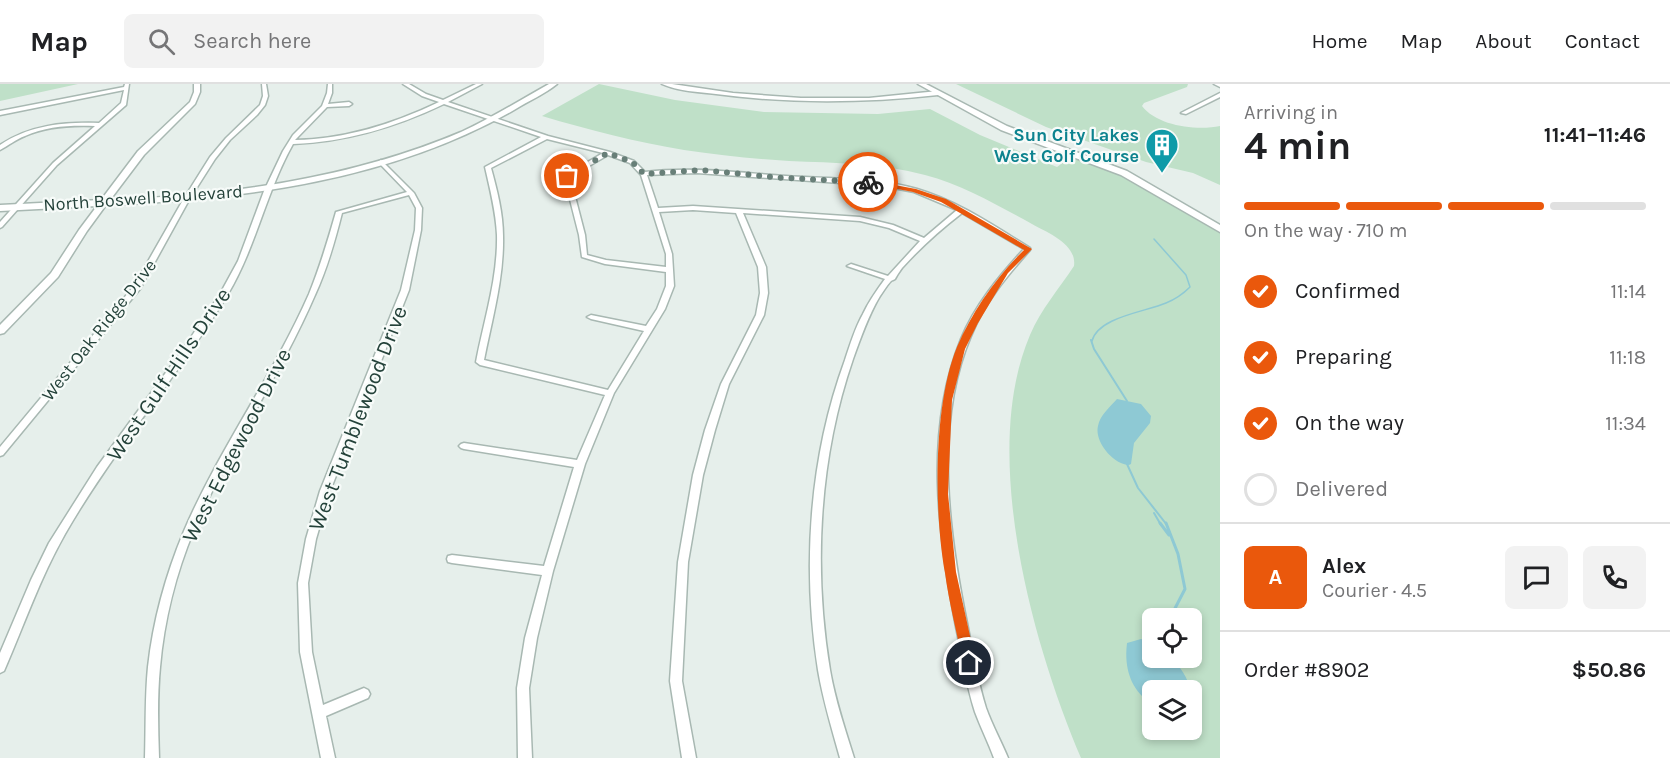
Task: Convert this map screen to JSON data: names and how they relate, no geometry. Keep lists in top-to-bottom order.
{
  "streets": {
    "street": [
      "North Boswell Boulevard",
      "West Oak Ridge Drive",
      "West Gulf Hills Drive",
      "West Tumblewood Drive",
      "West Edgewood Drive"
    ]
  },
  "crossings": [
    ["North Boswell Boulevard", "West Oak Ridge Drive"],
    ["North Boswell Boulevard", "West Gulf Hills Drive"],
    ["West Tumblewood Drive", "West Edgewood Drive"]
  ],
  "places": {
    "building": ["Sun City Lakes West Golf Course"]
  },
  "page": {
    "header": "Map",
    "search": "Search here",
    "nav": [
      "Home",
      "Map",
      "About",
      "Contact"
    ],
    "heading": ["4 min", "Arriving in", "11:41–11:46"],
    "panel": [
      "Alex",
      "Courier · 4.5",
      "Order #8902",
      "$50.86"
    ],
    "bar": "On the way · 710 m",
    "list": [
      ["Confirmed", "11:14"],
      ["Preparing", "11:18"],
      ["On the way", "11:34"],
      "Delivered"
    ],
    "round": "A"
  }
}
